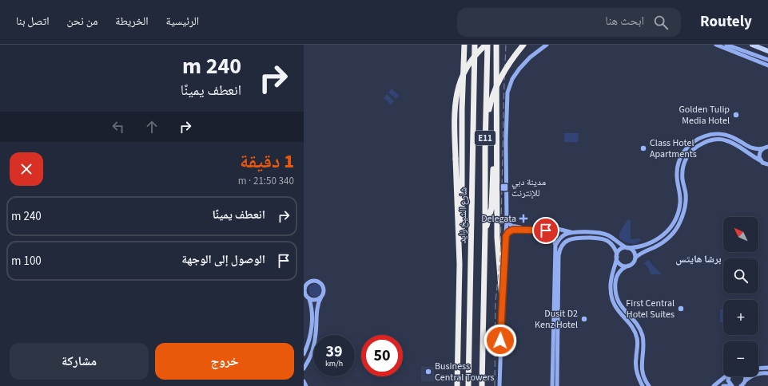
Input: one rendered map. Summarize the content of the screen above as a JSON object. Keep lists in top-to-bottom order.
{
  "streets": {
    "highway": ["E11", "شارع الشيخ زايد"]
  },
  "districts": ["برشا هايتس"],
  "places": {
    "other": [
      "Golden Tulip Media Hotel",
      "Class Hotel Apartments",
      "First Central Hotel Suites",
      "Dusit D2 Kenz Hotel",
      "Business Central Towers"
    ],
    "transit": ["مدينة دبي للإنترنت"],
    "health": ["Delegata"]
  },
  "north": "top left",
  "page": {
    "header": "Routely",
    "search": "ابحث هنا",
    "nav": [
      "الرئيسية",
      "الخريطة",
      "من نحن",
      "اتصل بنا"
    ],
    "turn": ["240 m", "انعطف يمينًا"],
    "heading": ["1 دقيقة", "340 m · 21:50"],
    "list": [
      {
        "name": "انعطف يمينًا",
        "value": "240 m"
      },
      {
        "name": "الوصول إلى الوجهة",
        "value": "100 m"
      }
    ],
    "map_buttons": ["+", "−"],
    "speed": "39 km/h",
    "limit": "50",
    "buttons": ["خروج", "مشاركة"]
  }
}
